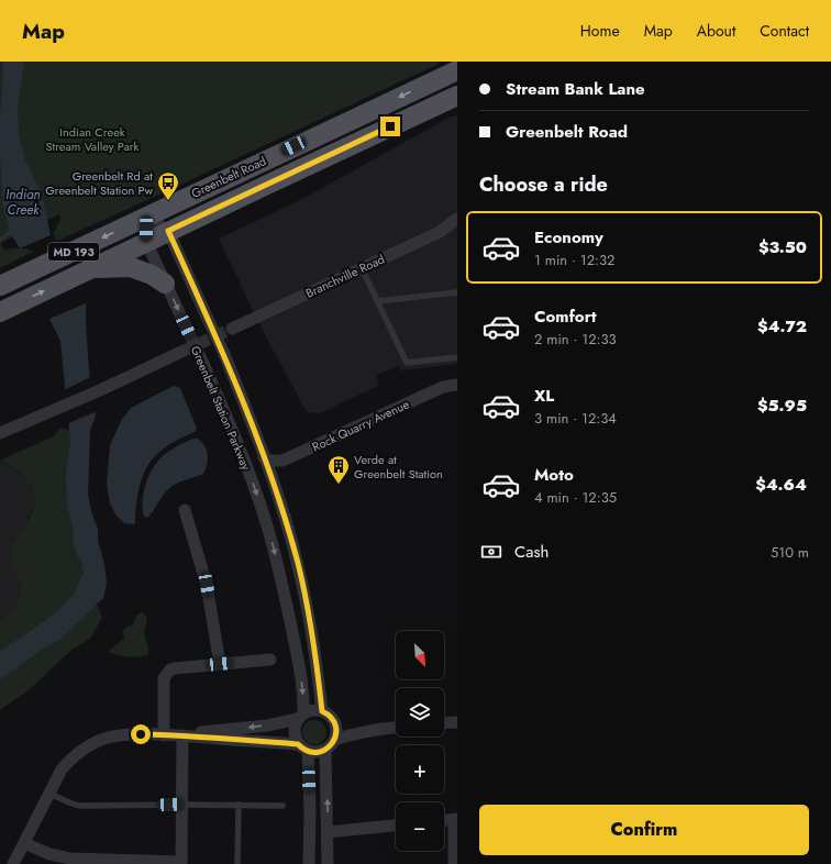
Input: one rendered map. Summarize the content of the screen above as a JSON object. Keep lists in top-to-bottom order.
{
  "streets": {
    "main road": ["Greenbelt Road", "MD 193"],
    "street": ["Branchville Road", "Greenbelt Station Parkway", "Rock Quarry Avenue"]
  },
  "crossings": [
    ["Greenbelt Road", "Greenbelt Station Parkway"],
    ["Greenbelt Station Parkway", "Rock Quarry Avenue"]
  ],
  "water": ["Indian Creek"],
  "parks": ["Indian Creek Stream Valley Park"],
  "places": {
    "bus stop": ["Greenbelt Rd at Greenbelt Station Pw"],
    "building": ["Verde at Greenbelt Station"]
  },
  "north": "bottom right",
  "page": {
    "header": "Map",
    "nav": [
      "Home",
      "Map",
      "About",
      "Contact"
    ],
    "banner": ["Stream Bank Lane", "Greenbelt Road"],
    "heading": "Choose a ride",
    "list": [
      {
        "name": "Economy",
        "note": "1 min · 12:32",
        "value": "$3.50"
      },
      {
        "name": "Comfort",
        "note": "2 min · 12:33",
        "value": "$4.72"
      },
      {
        "name": "XL",
        "note": "3 min · 12:34",
        "value": "$5.95"
      },
      {
        "name": "Moto",
        "note": "4 min · 12:35",
        "value": "$4.64"
      }
    ],
    "pay": ["Cash", "510 m"],
    "map_buttons": ["+", "−"],
    "buttons": "Confirm"
  }
}
